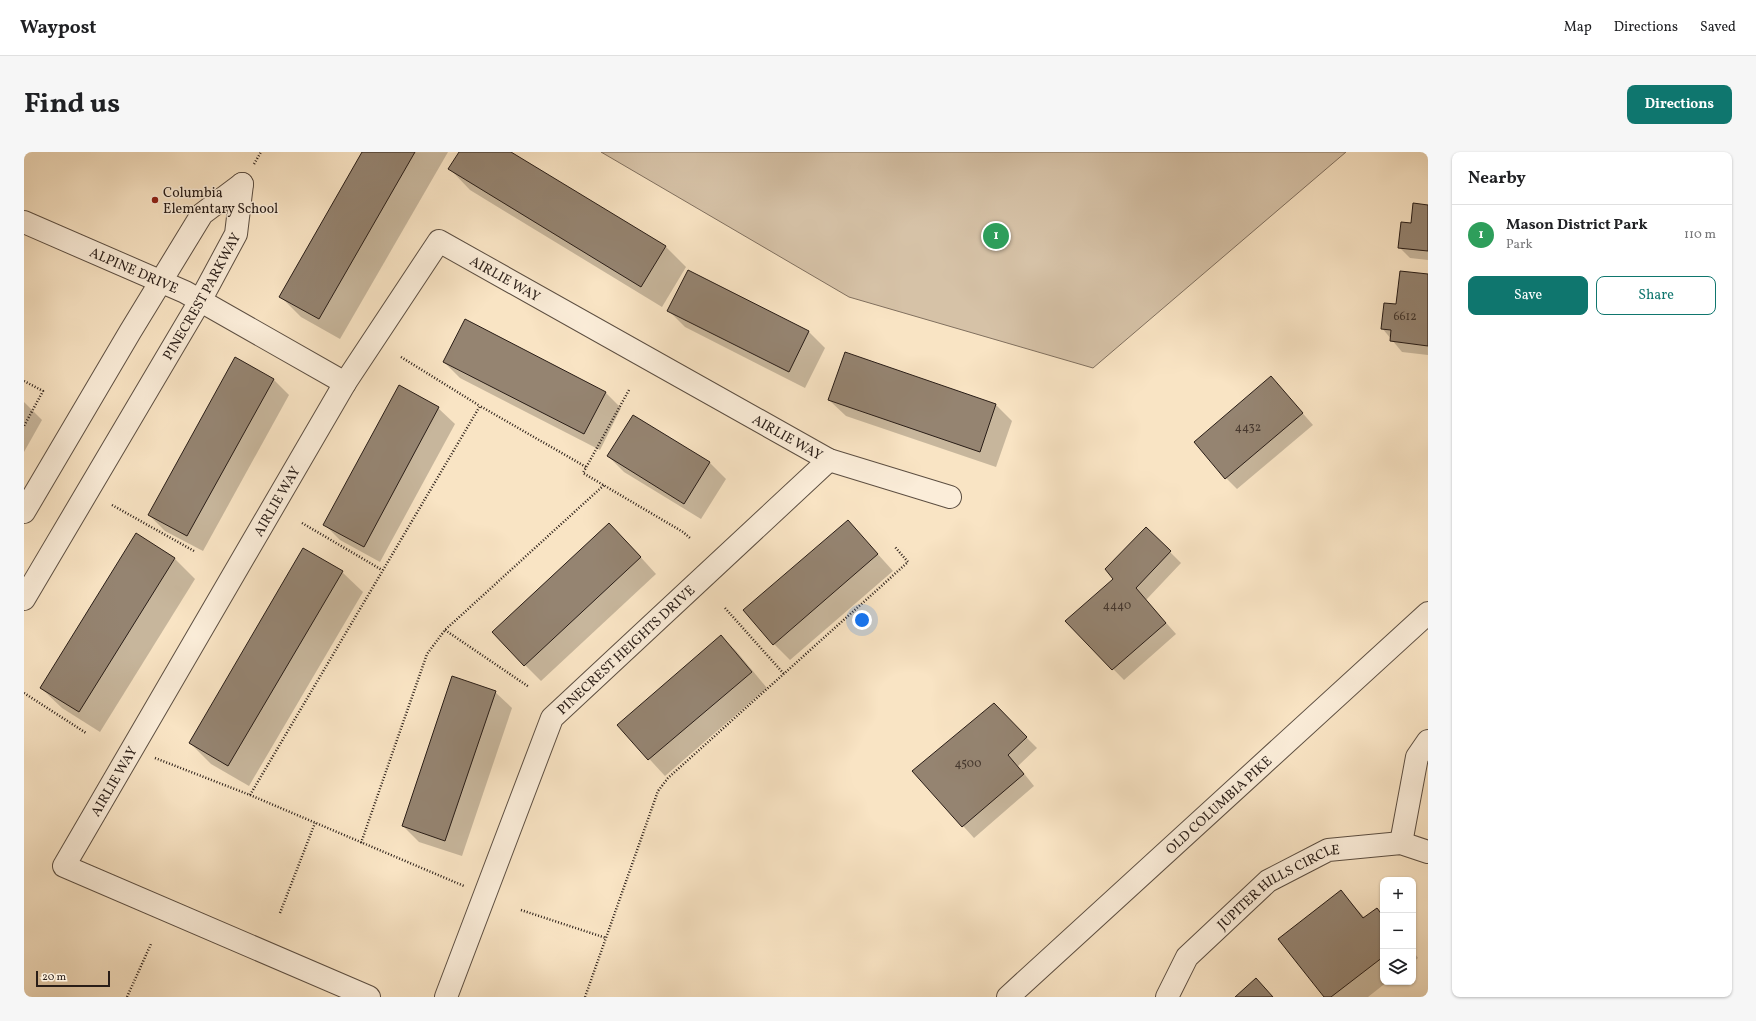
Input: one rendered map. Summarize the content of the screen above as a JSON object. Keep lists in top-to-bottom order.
{
  "streets": {
    "street": [
      "ALPINE DRIVE",
      "AIRLIE WAY",
      "PINECREST PARKWAY",
      "PINECREST HEIGHTS DRIVE",
      "OLD COLUMBIA PIKE",
      "JUPITER HILLS CIRCLE"
    ]
  },
  "crossings": [
    ["ALPINE DRIVE", "AIRLIE WAY"],
    ["ALPINE DRIVE", "PINECREST PARKWAY"],
    ["AIRLIE WAY", "PINECREST HEIGHTS DRIVE"]
  ],
  "places": ["Columbia Elementary School"],
  "house_numbers": [
    "6612",
    "4432",
    "4440",
    "4500"
  ],
  "scale_bar": "20 m",
  "page": {
    "header": "Waypost",
    "nav": ["Map", "Directions", "Saved"],
    "title": "Find us",
    "buttons": [
      "Directions",
      ["Save", "Share"]
    ],
    "heading": "Nearby",
    "list": [
      {
        "mark": "1",
        "name": "Mason District Park",
        "note": "Park",
        "value": "110 m"
      }
    ],
    "pins": "1",
    "map_buttons": ["+", "−"],
    "scale": "20 m"
  }
}
